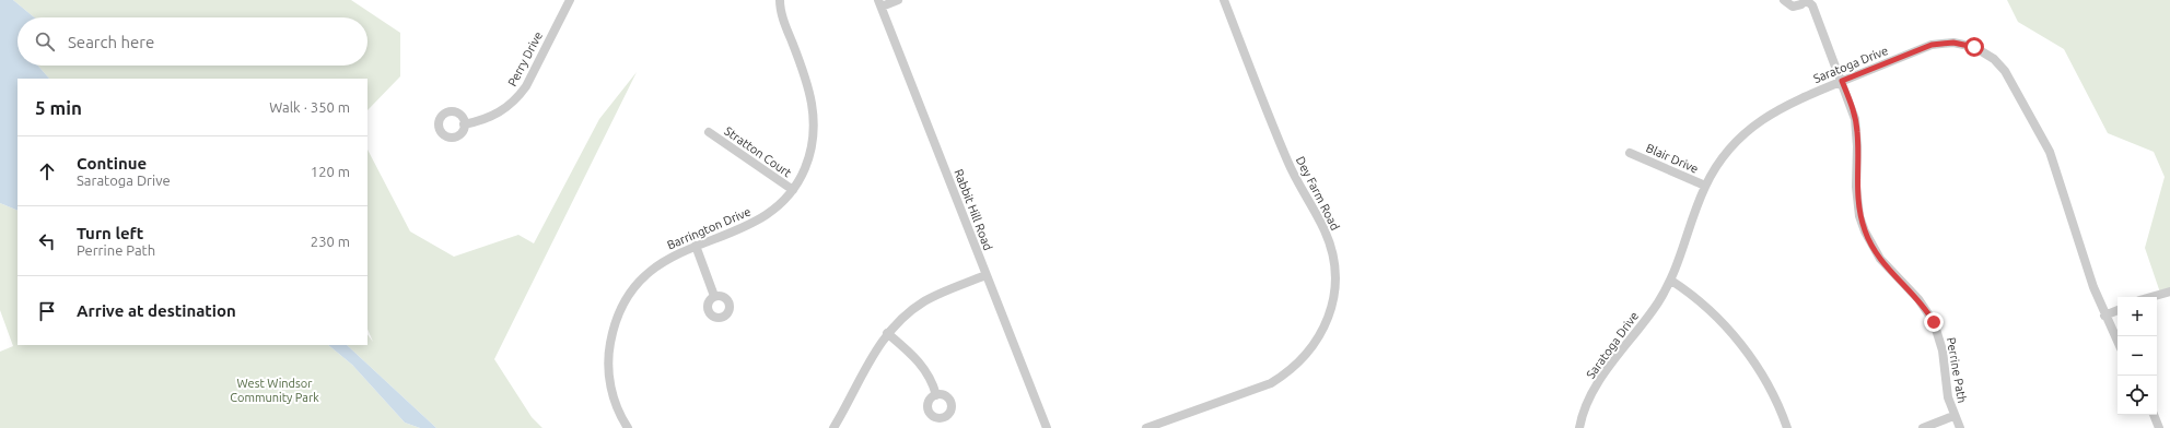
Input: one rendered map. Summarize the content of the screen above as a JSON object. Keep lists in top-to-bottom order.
{
  "streets": {
    "street": [
      "Perry Drive",
      "Saratoga Drive",
      "Stratton Court",
      "Blair Drive",
      "Dey Farm Road",
      "Rabbit Hill Road",
      "Barrington Drive",
      "Perrine Path"
    ]
  },
  "crossings": [
    ["Saratoga Drive", "Blair Drive"],
    ["Saratoga Drive", "Perrine Path"],
    ["Stratton Court", "Barrington Drive"]
  ],
  "parks": ["West Windsor Community Park"],
  "page": {
    "search": "Search here",
    "heading": ["5 min", "Walk · 350 m"],
    "list": [
      ["Continue", "Saratoga Drive", "120 m"],
      ["Turn left", "Perrine Path", "230 m"],
      "Arrive at destination"
    ],
    "map_buttons": ["+", "−"]
  }
}
